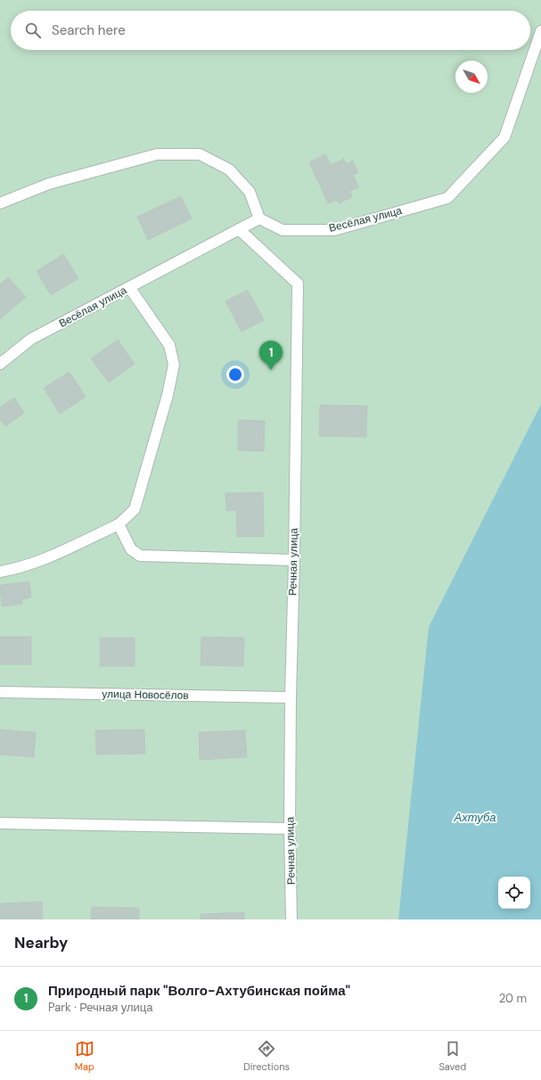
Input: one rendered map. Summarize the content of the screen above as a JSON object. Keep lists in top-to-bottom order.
{
  "streets": {
    "street": ["Весёлая улица", "Речная улица", "улица Новосёлов"]
  },
  "crossings": [
    ["Весёлая улица", "Речная улица"],
    ["Речная улица", "улица Новосёлов"]
  ],
  "water": ["Ахтуба"],
  "north": "bottom right",
  "page": {
    "search": "Search here",
    "pins": "1",
    "heading": "Nearby",
    "list": [
      {
        "mark": "1",
        "name": "Природный парк \"Волго-Ахтубинская пойма\"",
        "note": "Park · Речная улица",
        "value": "20 m"
      }
    ],
    "nav": ["Map", "Directions", "Saved"]
  }
}
